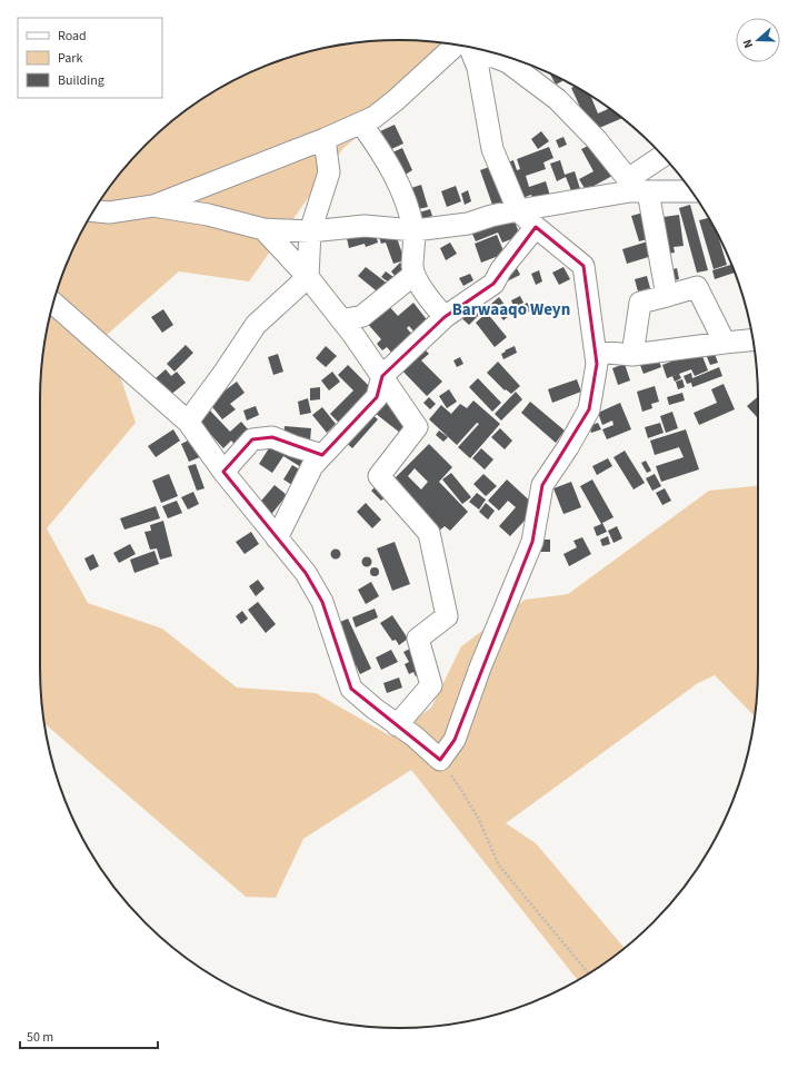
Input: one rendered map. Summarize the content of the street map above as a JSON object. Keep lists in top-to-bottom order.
{
  "districts": ["Barwaaqo Weyn"],
  "legend": ["Road", "Park", "Building"],
  "scale_bar": "50 m",
  "north": "left"
}
